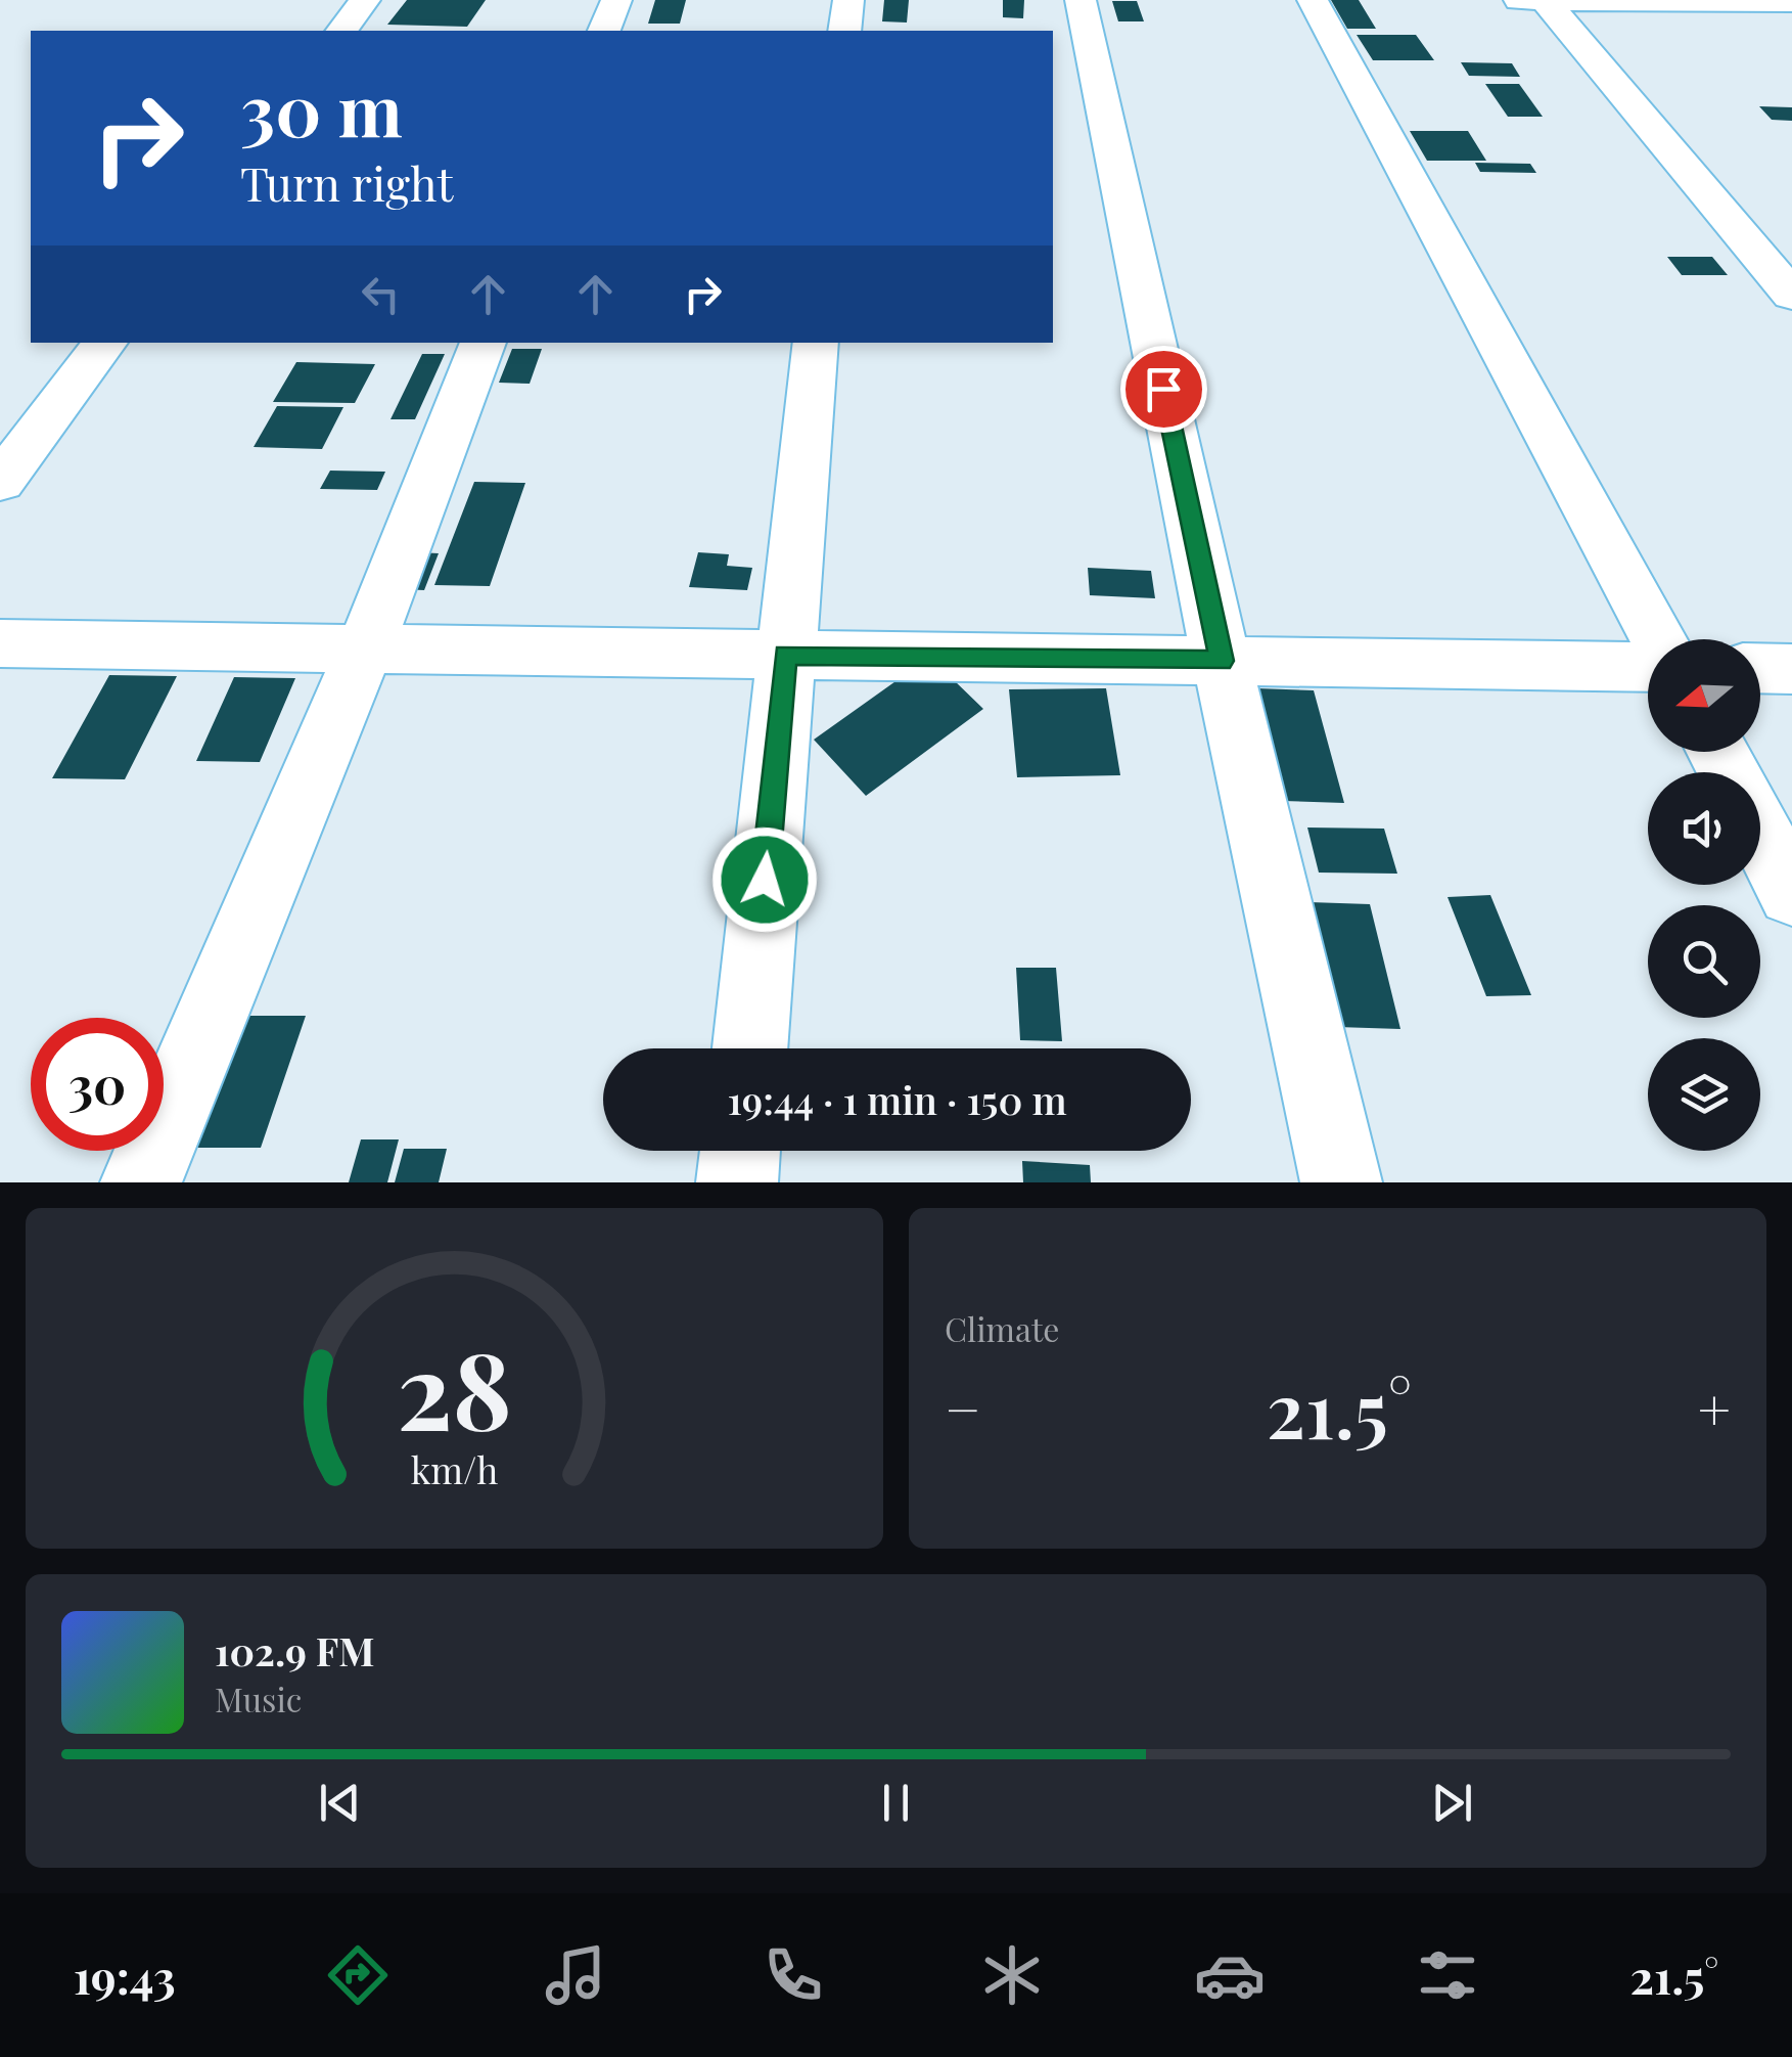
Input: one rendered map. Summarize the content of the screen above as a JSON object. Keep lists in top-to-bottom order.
{
  "north": "left",
  "page": {
    "turn": ["30 m", "Turn right"],
    "limit": "30",
    "trip": "19:44 · 1 min · 150 m",
    "tile": "Climate",
    "heat": ["−", "21.5°", "+"],
    "song": ["102.9 FM", "Music"],
    "tabs": ["19:43", "21.5°"],
    "gauge": ["28", "km/h"]
  }
}
